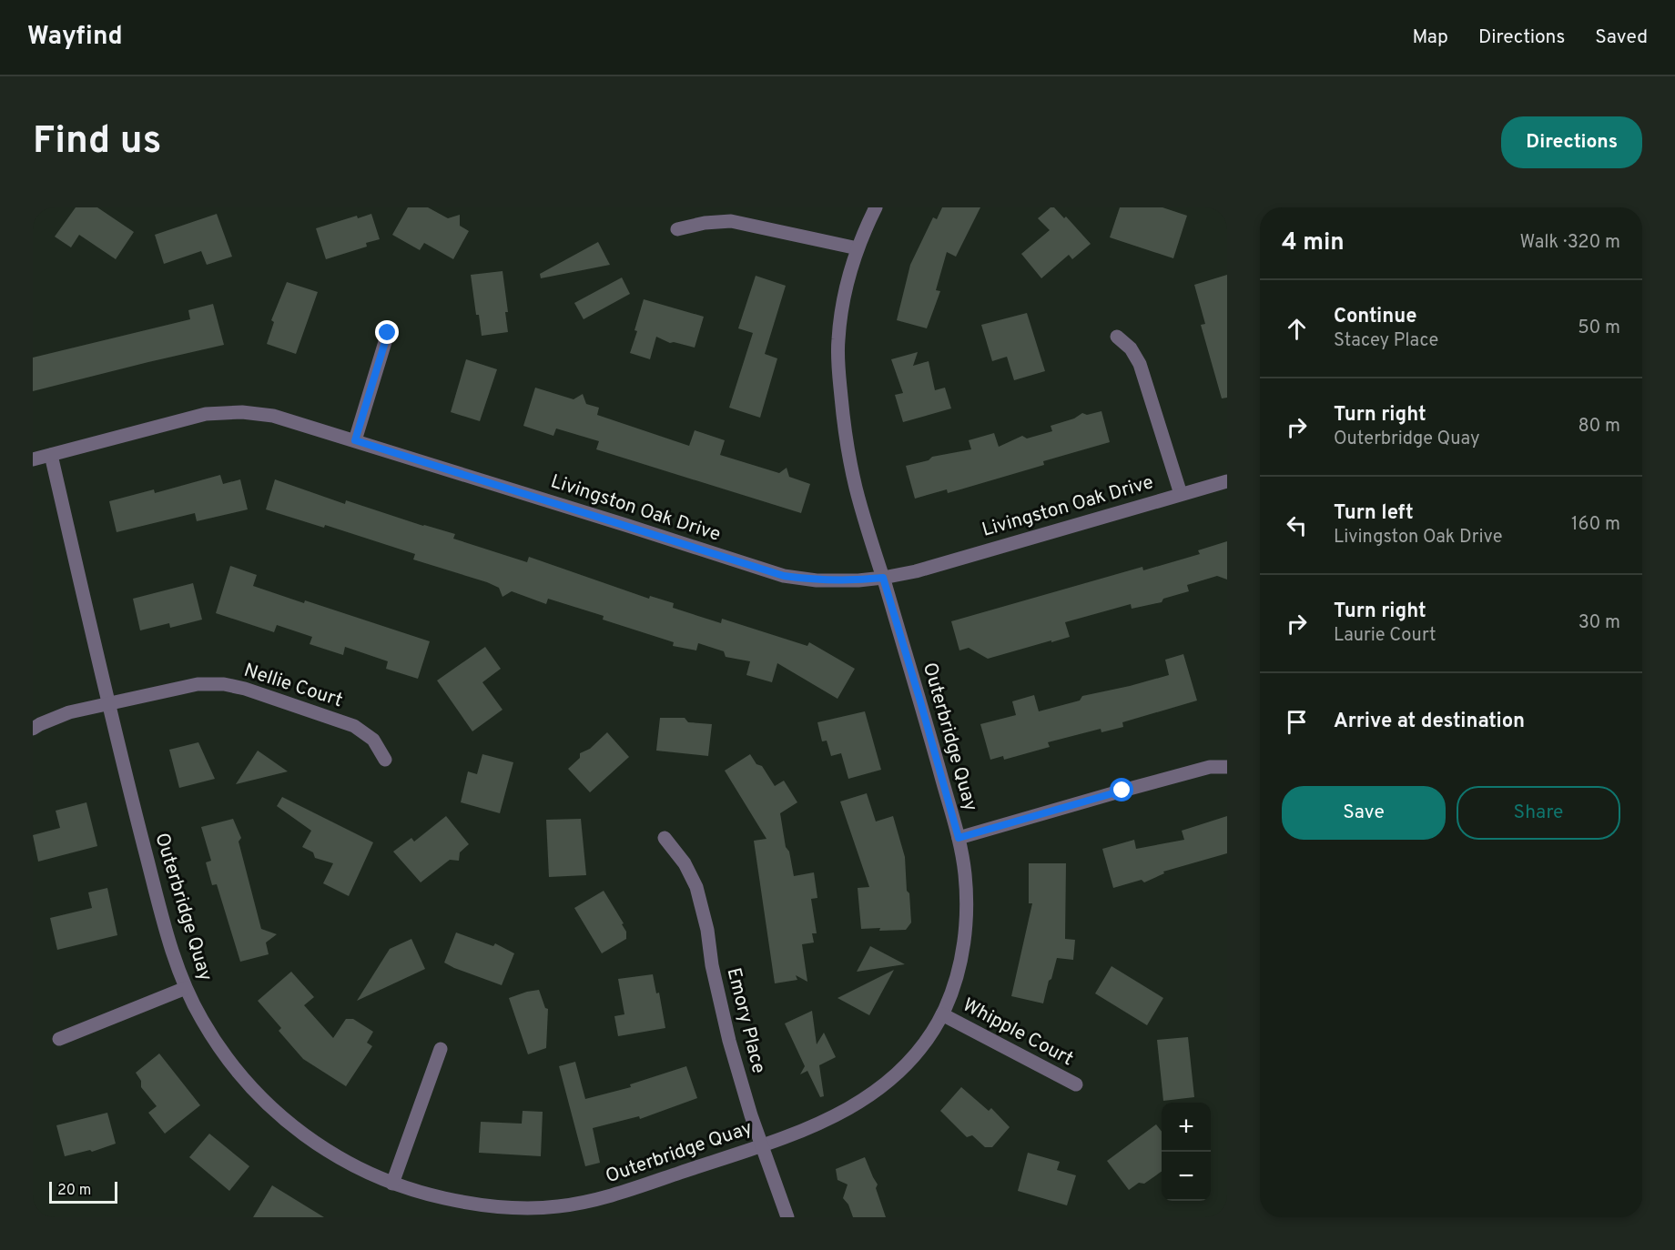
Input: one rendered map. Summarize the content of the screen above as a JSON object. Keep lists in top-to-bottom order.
{
  "streets": {
    "street": [
      "Livingston Oak Drive",
      "Nellie Court",
      "Outerbridge Quay",
      "Emory Place",
      "Whipple Court"
    ]
  },
  "crossings": [
    ["Livingston Oak Drive", "Outerbridge Quay"],
    ["Nellie Court", "Outerbridge Quay"],
    ["Outerbridge Quay", "Emory Place"],
    ["Outerbridge Quay", "Whipple Court"]
  ],
  "scale_bar": "20 m",
  "page": {
    "header": "Wayfind",
    "nav": ["Map", "Directions", "Saved"],
    "buttons": [
      "Directions",
      ["Save", "Share"]
    ],
    "title": "Find us",
    "heading": ["4 min", "Walk · 320 m"],
    "list": [
      ["Continue", "Stacey Place", "50 m"],
      ["Turn right", "Outerbridge Quay", "80 m"],
      ["Turn left", "Livingston Oak Drive", "160 m"],
      ["Turn right", "Laurie Court", "30 m"],
      "Arrive at destination"
    ],
    "map_buttons": ["+", "−"],
    "scale": "20 m"
  }
}
